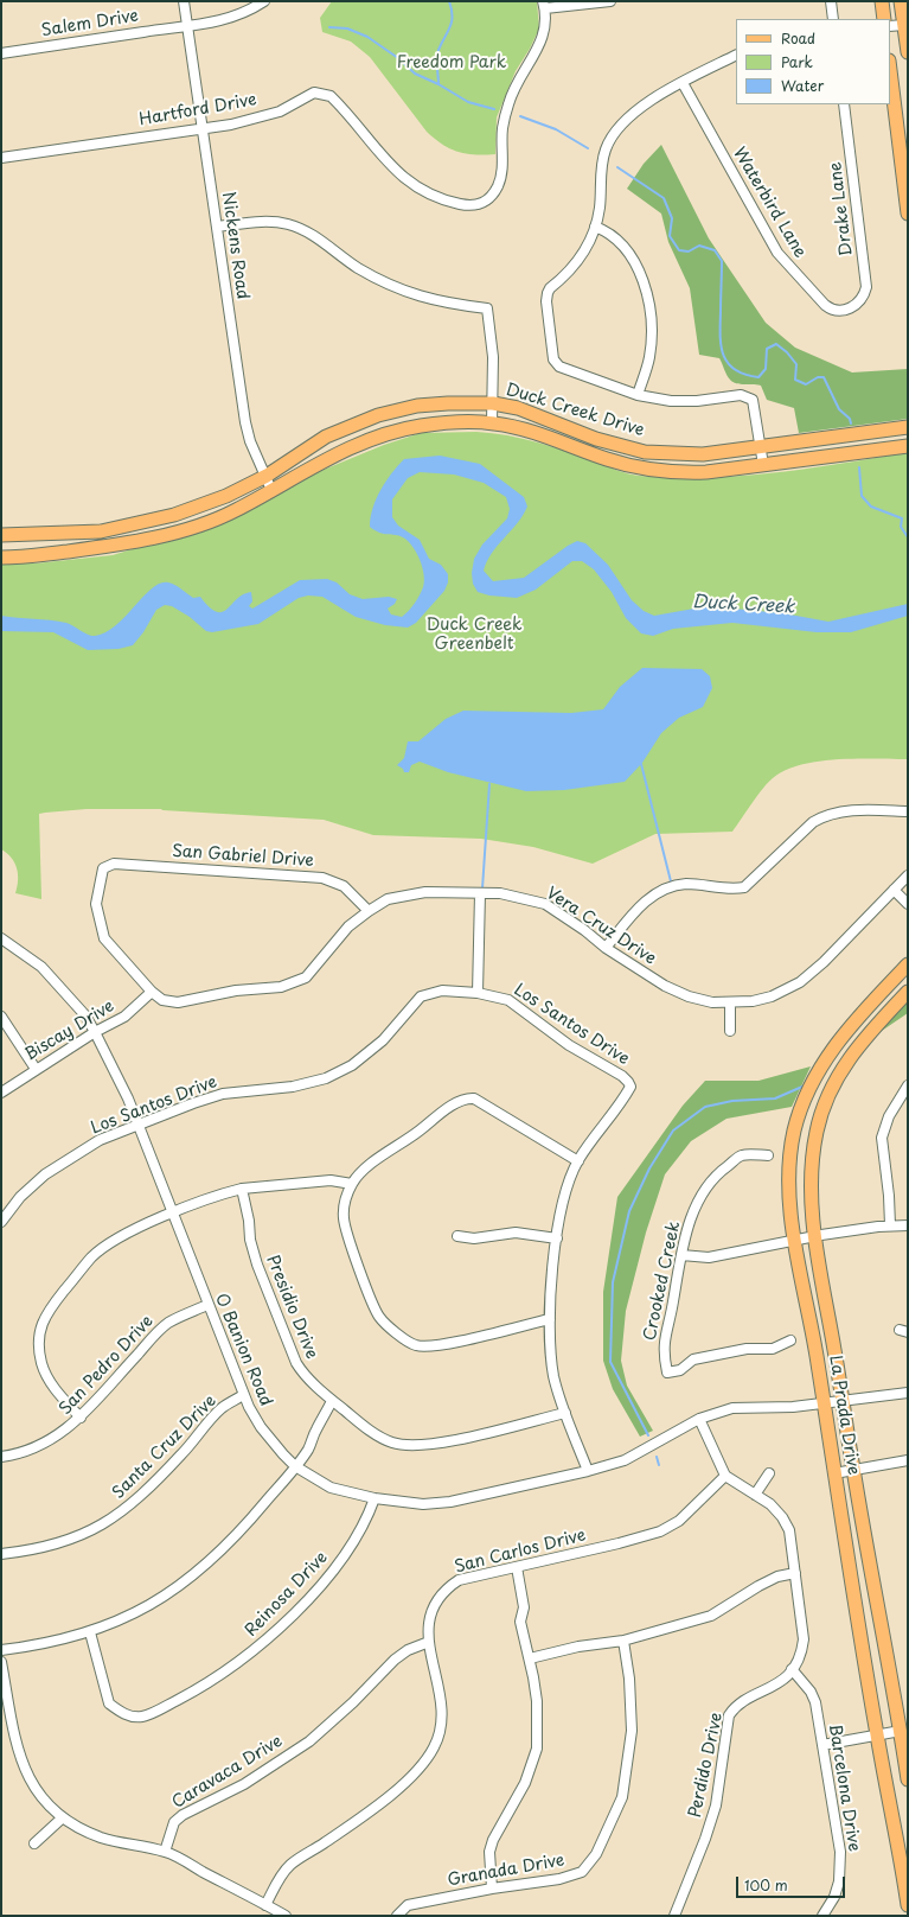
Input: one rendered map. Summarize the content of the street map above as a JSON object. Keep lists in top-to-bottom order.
{
  "streets": {
    "main road": ["Duck Creek Drive", "La Prada Drive"],
    "street": [
      "Salem Drive",
      "Hartford Drive",
      "Waterbird Lane",
      "Drake Lane",
      "Nickens Road",
      "San Gabriel Drive",
      "Vera Cruz Drive",
      "Los Santos Drive",
      "Biscay Drive",
      "Crooked Creek",
      "Presidio Drive",
      "O Banion Road",
      "San Pedro Drive",
      "Santa Cruz Drive",
      "San Carlos Drive",
      "Reinosa Drive",
      "Perdido Drive",
      "Caravaca Drive",
      "Barcelona Drive",
      "Granada Drive"
    ]
  },
  "crossings": [
    ["Salem Drive", "Nickens Road"],
    ["Hartford Drive", "Nickens Road"],
    ["Waterbird Lane", "Drake Lane"],
    ["Nickens Road", "Duck Creek Drive"],
    ["San Gabriel Drive", "Vera Cruz Drive"],
    ["Vera Cruz Drive", "Biscay Drive"],
    ["Los Santos Drive", "O Banion Road"],
    ["Biscay Drive", "O Banion Road"],
    ["O Banion Road", "San Pedro Drive"],
    ["O Banion Road", "La Prada Drive"],
    ["O Banion Road", "Santa Cruz Drive"],
    ["O Banion Road", "Reinosa Drive"],
    ["San Carlos Drive", "Perdido Drive"],
    ["San Carlos Drive", "Caravaca Drive"],
    ["Perdido Drive", "Barcelona Drive"]
  ],
  "water": ["Duck Creek"],
  "parks": ["Freedom Park", "Duck Creek Greenbelt"],
  "legend": ["Road", "Park", "Water"],
  "scale_bar": "100 m"
}
